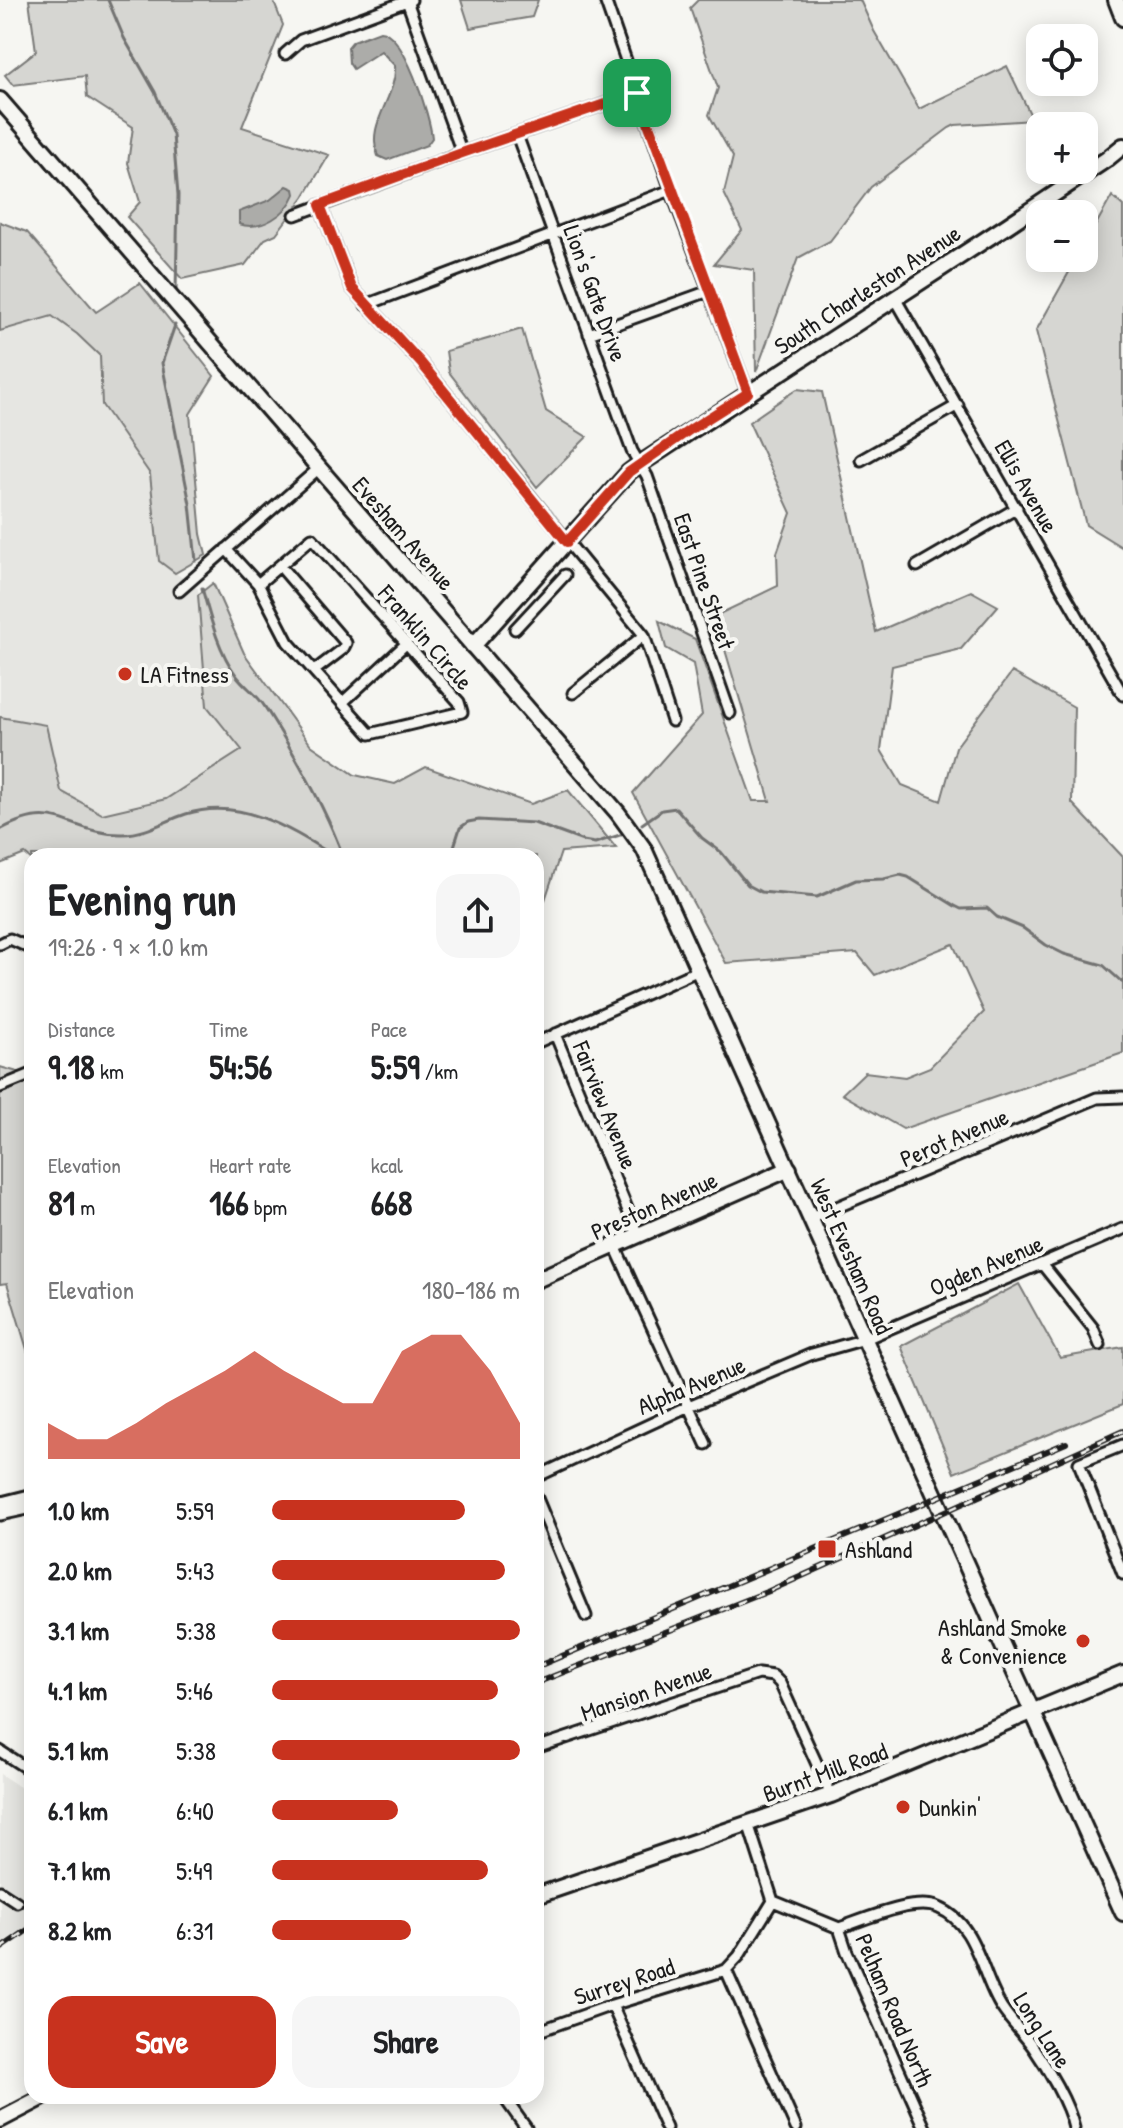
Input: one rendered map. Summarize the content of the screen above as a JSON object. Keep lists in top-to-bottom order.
{
  "streets": {
    "main road": [
      "South Charleston Avenue",
      "Evesham Avenue",
      "Preston Avenue",
      "West Evesham Road",
      "Burnt Mill Road"
    ],
    "street": [
      "Lion's Gate Drive",
      "Ellis Avenue",
      "East Pine Street",
      "Franklin Circle",
      "Fairview Avenue",
      "Perot Avenue",
      "Ogden Avenue",
      "Alpha Avenue",
      "Mansion Avenue",
      "Surrey Road",
      "Pelham Road North",
      "Long Lane"
    ]
  },
  "crossings": [
    ["South Charleston Avenue", "Lion's Gate Drive"],
    ["South Charleston Avenue", "Ellis Avenue"],
    ["South Charleston Avenue", "Evesham Avenue"],
    ["South Charleston Avenue", "East Pine Street"],
    ["Lion's Gate Drive", "East Pine Street"],
    ["Evesham Avenue", "West Evesham Road"],
    ["Fairview Avenue", "Preston Avenue"],
    ["Perot Avenue", "West Evesham Road"],
    ["Preston Avenue", "West Evesham Road"],
    ["West Evesham Road", "Ogden Avenue"],
    ["West Evesham Road", "Alpha Avenue"],
    ["West Evesham Road", "Burnt Mill Road"],
    ["Ogden Avenue", "Alpha Avenue"],
    ["Mansion Avenue", "Burnt Mill Road"],
    ["Pelham Road North", "Long Lane"]
  ],
  "places": {
    "other": ["LA Fitness", "Ashland Smoke & Convenience", "Dunkin'"],
    "transit": ["Ashland"]
  },
  "page": {
    "map_buttons": ["+", "−"],
    "heading": ["Evening run", "19:26 · 9 × 1.0 km"],
    "stats": [
      ["Distance", "9.18 km"],
      ["Time", "54:56"],
      ["Pace", "5:59 /km"],
      ["Elevation", "81 m"],
      ["Heart rate", "166 bpm"],
      ["kcal", "668"]
    ],
    "chart": ["Elevation", "180–186 m"],
    "list": [
      {
        "name": "1.0 km",
        "note": "5:59"
      },
      {
        "name": "2.0 km",
        "note": "5:43"
      },
      {
        "name": "3.1 km",
        "note": "5:38"
      },
      {
        "name": "4.1 km",
        "note": "5:46"
      },
      {
        "name": "5.1 km",
        "note": "5:38"
      },
      {
        "name": "6.1 km",
        "note": "6:40"
      },
      {
        "name": "7.1 km",
        "note": "5:49"
      },
      {
        "name": "8.2 km",
        "note": "6:31"
      }
    ],
    "buttons": ["Save", "Share"]
  }
}
